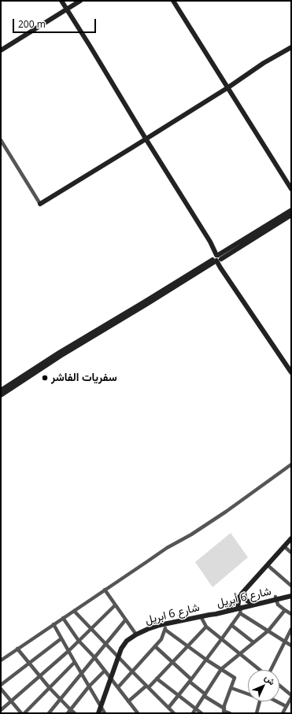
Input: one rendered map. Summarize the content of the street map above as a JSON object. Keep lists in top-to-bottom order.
{
  "streets": {
    "street": ["شارع 6 أبريل", "شارع 6 ابريل"]
  },
  "crossings": [
    ["شارع 6 أبريل", "شارع 6 ابريل"]
  ],
  "places": ["سفريات الفاشر"],
  "scale_bar": "200 m",
  "north": "top right"
}
